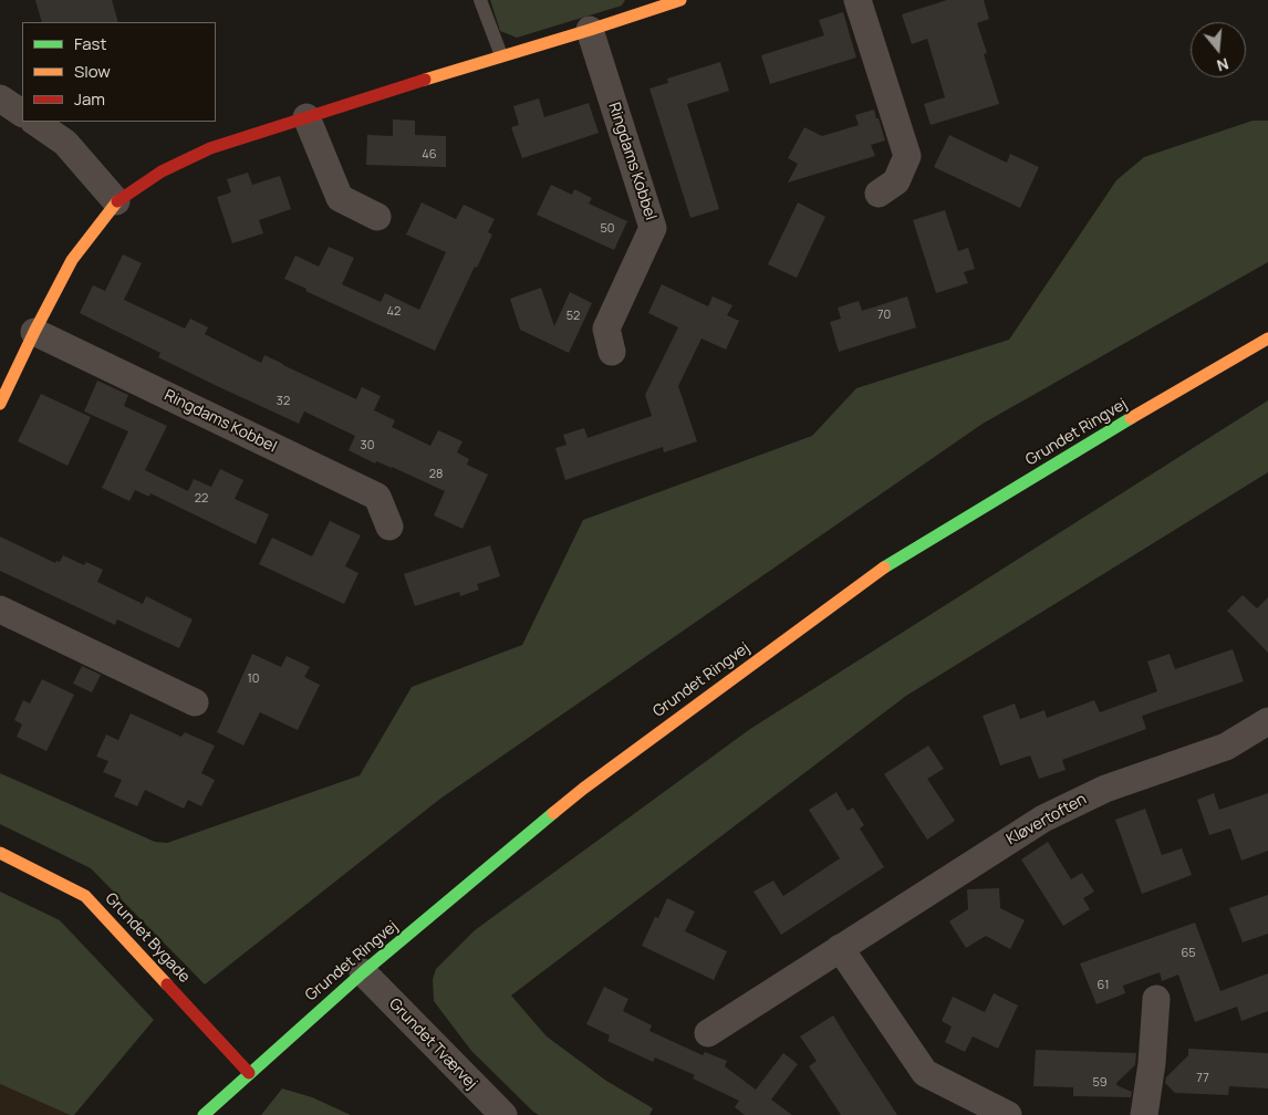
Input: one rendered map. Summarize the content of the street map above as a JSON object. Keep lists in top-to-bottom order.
{
  "streets": {
    "street": [
      "Ringdams Kobbel",
      "Grundet Ringvej",
      "Kløvertoften",
      "Grundet Bygade",
      "Grundet Tværvej"
    ]
  },
  "crossings": [
    ["Grundet Ringvej", "Grundet Bygade"],
    ["Grundet Ringvej", "Grundet Tværvej"]
  ],
  "house_numbers": [
    "46",
    "50",
    "42",
    "70",
    "52",
    "32",
    "30",
    "28",
    "22",
    "10",
    "65",
    "61",
    "77",
    "59"
  ],
  "legend": ["Fast", "Slow", "Jam"],
  "north": "bottom"
}
